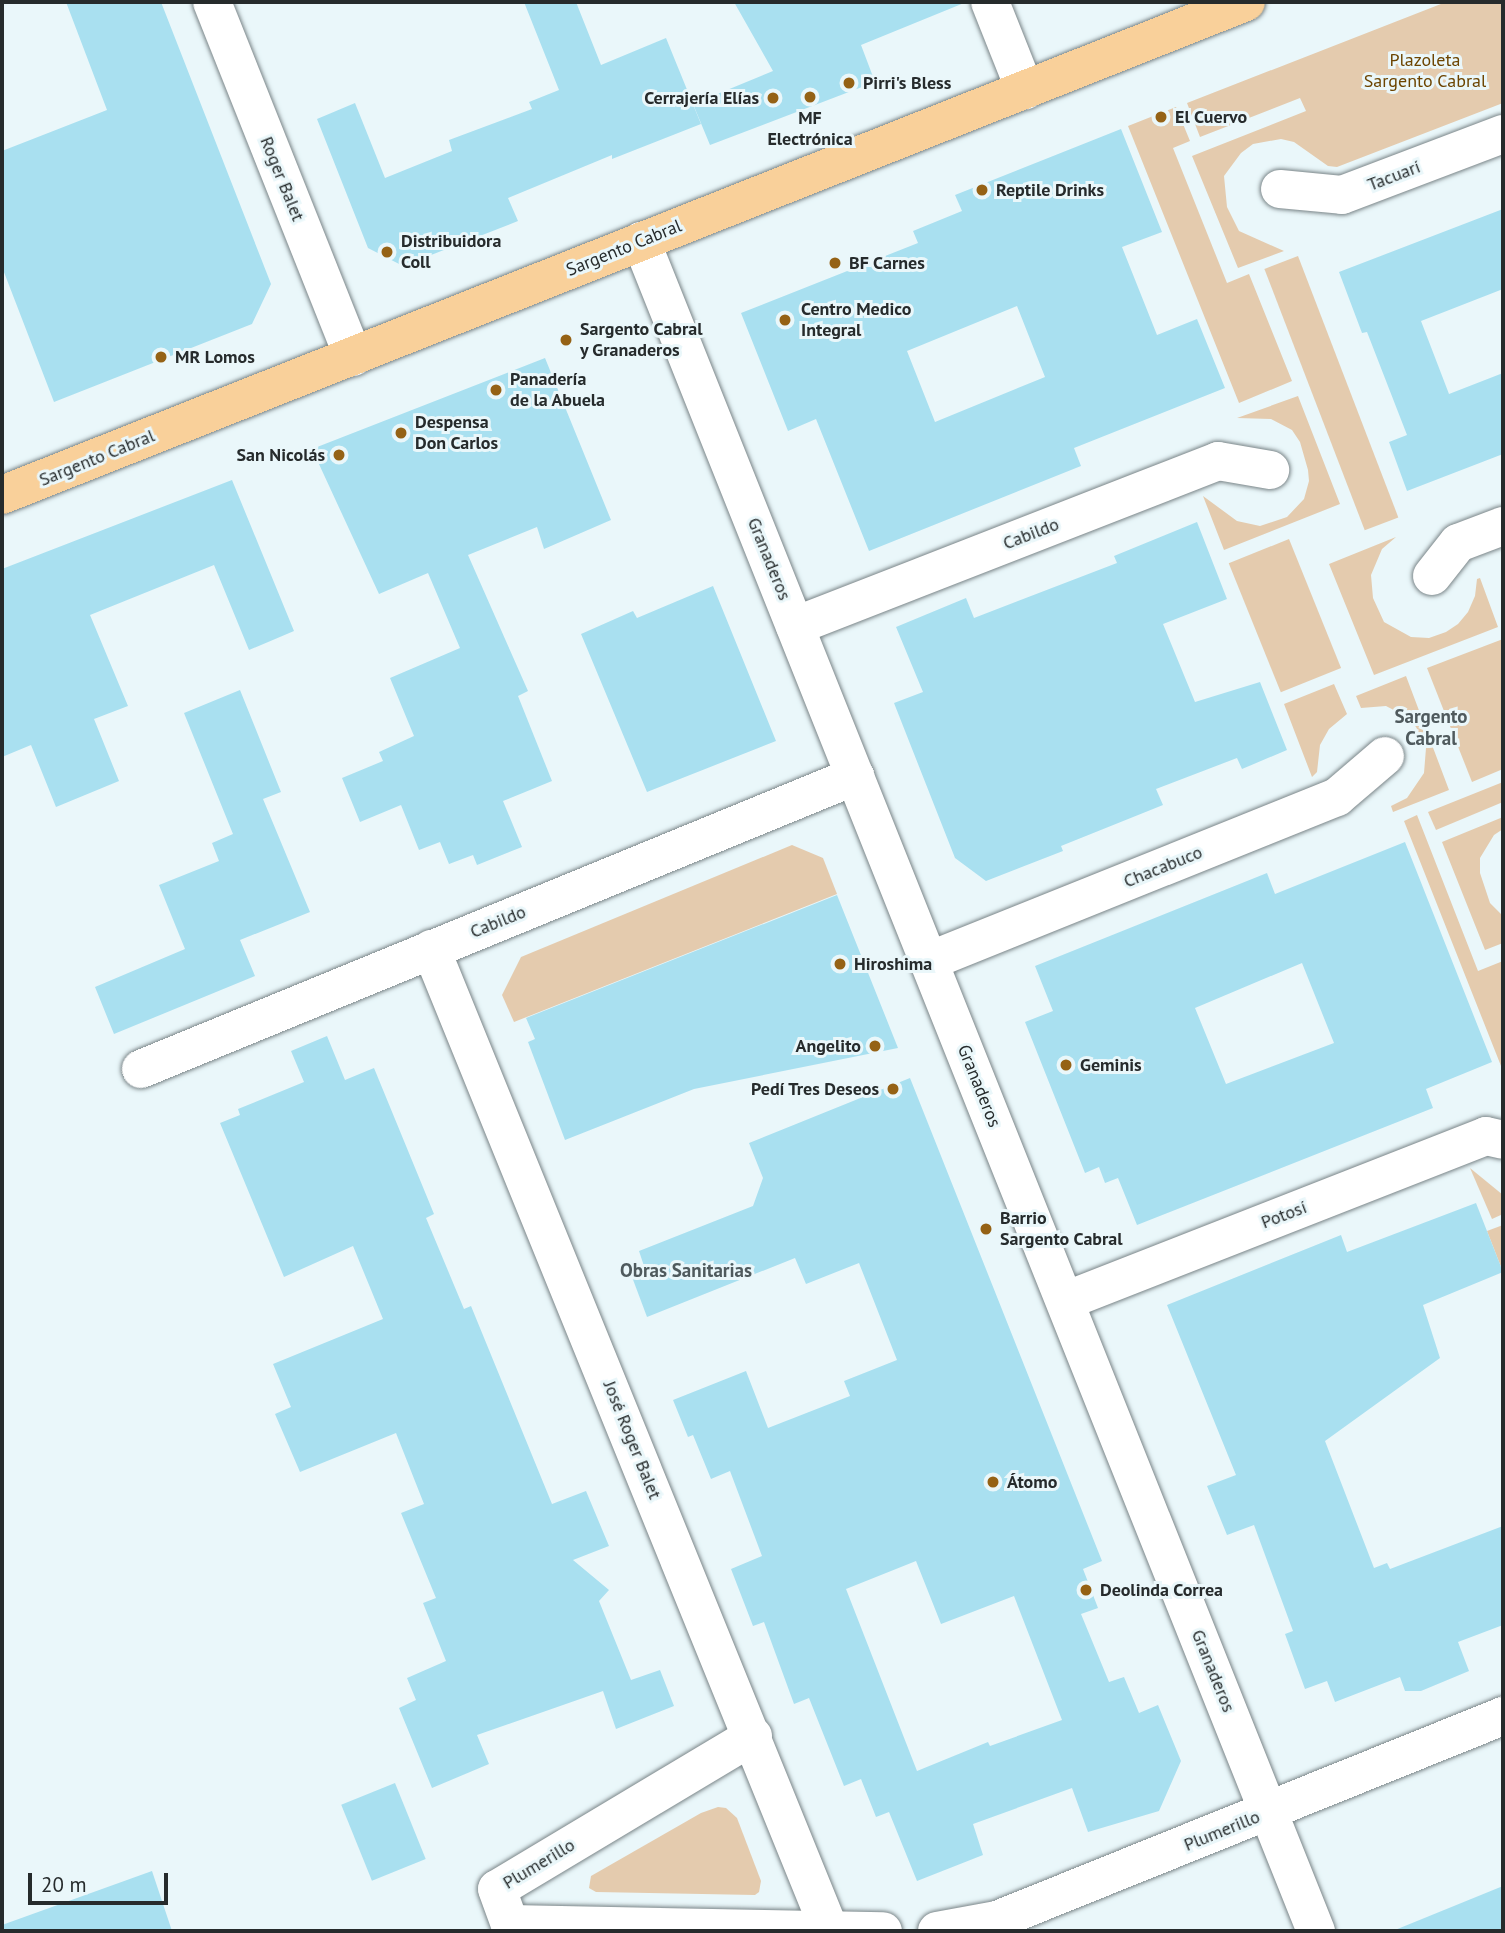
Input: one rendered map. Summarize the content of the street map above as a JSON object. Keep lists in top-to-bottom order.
{
  "streets": {
    "main road": ["Sargento Cabral"],
    "street": [
      "Tacuarí",
      "Roger Balet",
      "Cabildo",
      "Granaderos",
      "Chacabuco",
      "Potosí",
      "José Roger Balet",
      "Plumerillo"
    ]
  },
  "crossings": [
    ["Roger Balet", "Sargento Cabral"],
    ["Sargento Cabral", "Granaderos"],
    ["Cabildo", "Granaderos"],
    ["Cabildo", "José Roger Balet"],
    ["Granaderos", "Chacabuco"],
    ["Granaderos", "Potosí"],
    ["Granaderos", "Plumerillo"],
    ["José Roger Balet", "Plumerillo"]
  ],
  "districts": ["Sargento Cabral", "Obras Sanitarias"],
  "parks": ["Plazoleta Sargento Cabral"],
  "places": [
    "Pirri's Bless",
    "MF Electrónica",
    "Cerrajería Elías",
    "El Cuervo",
    "Reptile Drinks",
    "Distribuidora Coll",
    "BF Carnes",
    "Centro Medico Integral",
    "Sargento Cabral y Granaderos",
    "MR Lomos",
    "Panadería de la Abuela",
    "Despensa Don Carlos",
    "San Nicolás",
    "Hiroshima",
    "Angelito",
    "Geminis",
    "Pedí Tres Deseos",
    "Barrio Sargento Cabral",
    "Átomo",
    "Deolinda Correa"
  ],
  "scale_bar": "20 m"
}
